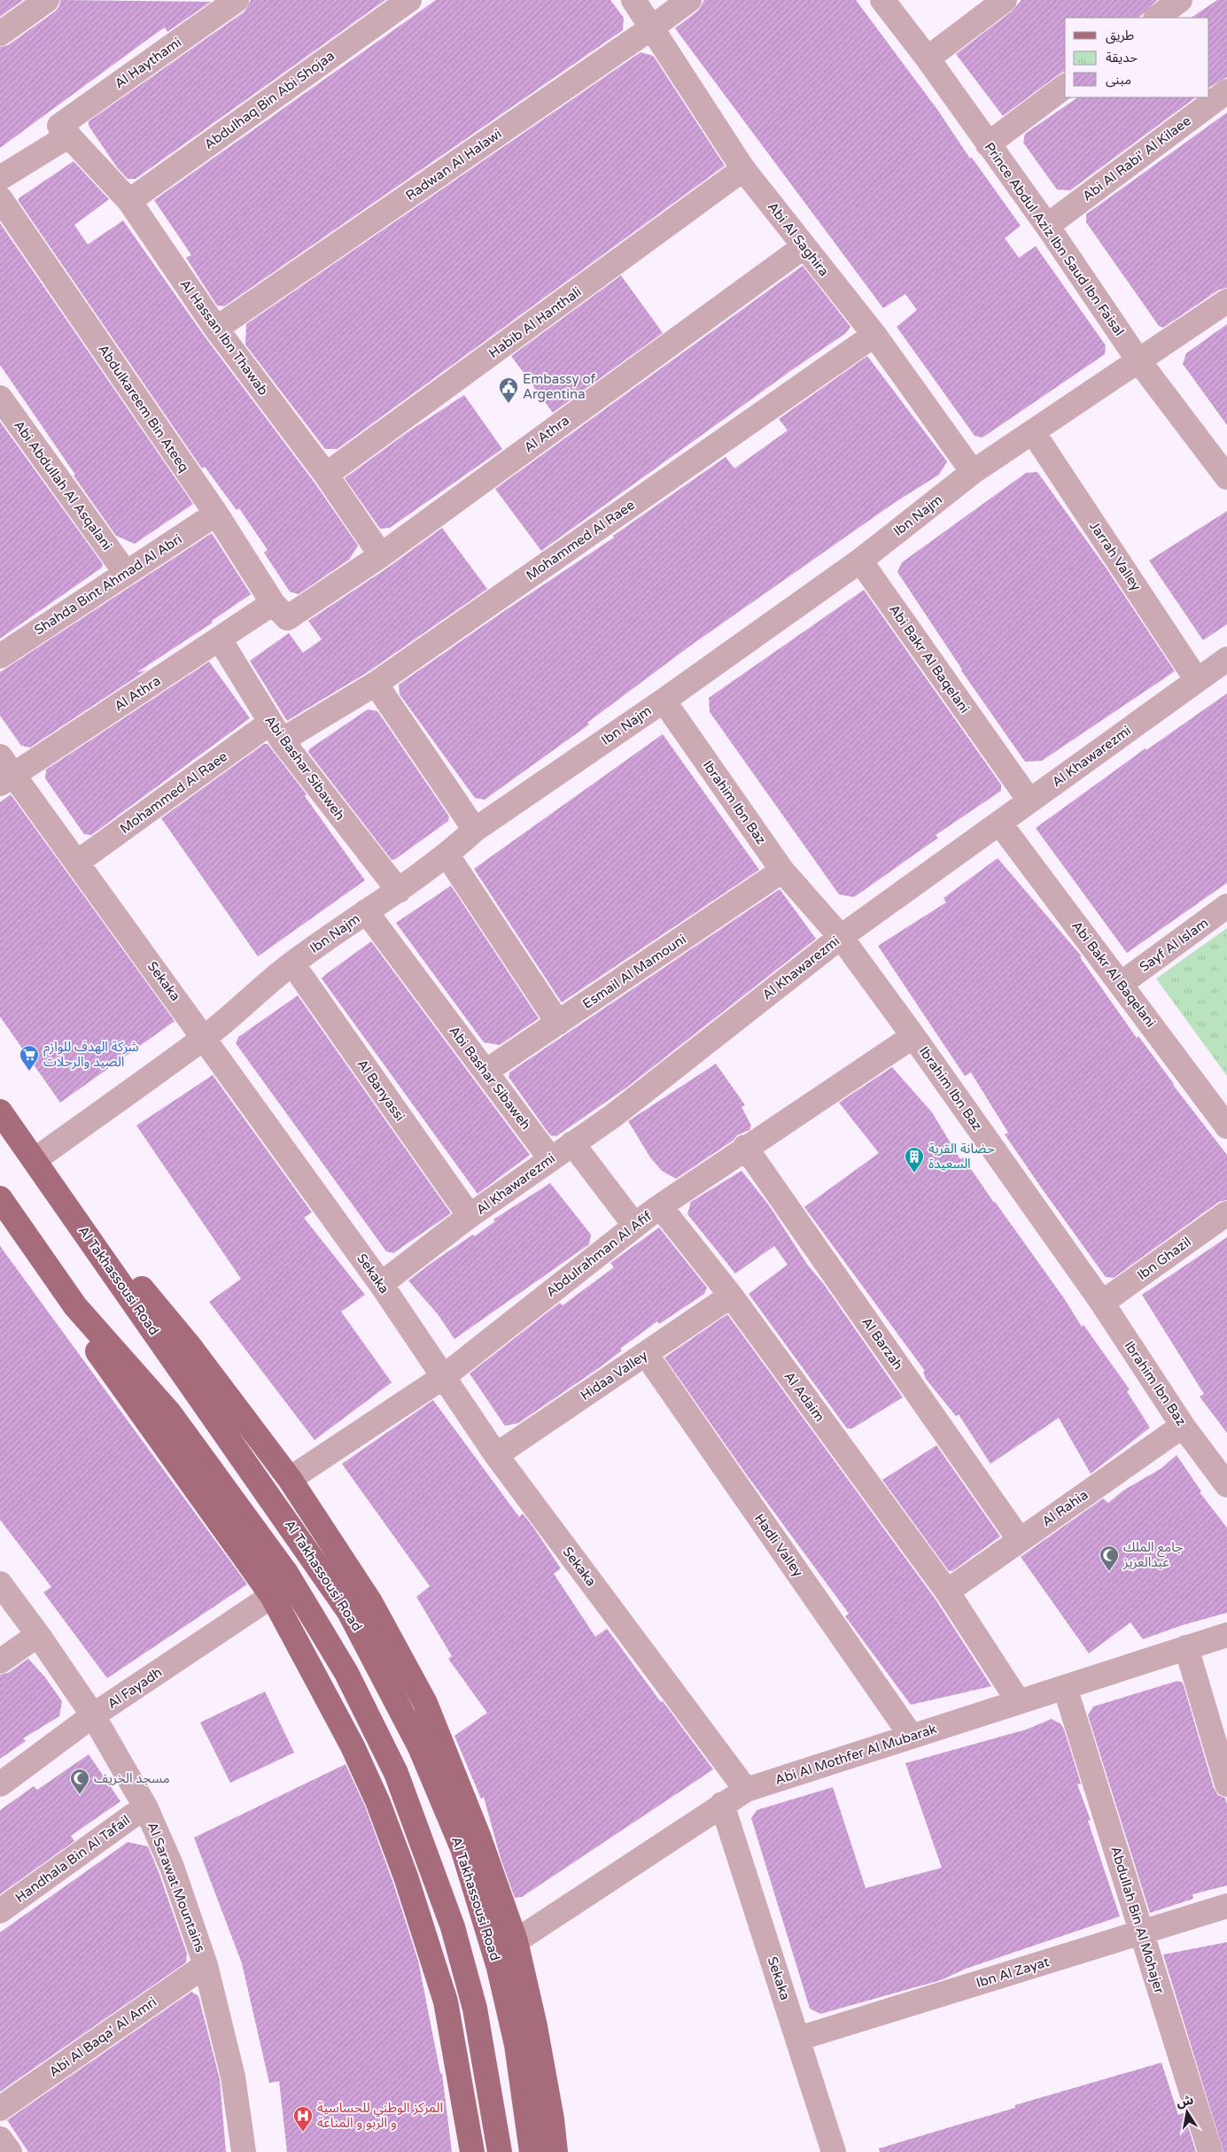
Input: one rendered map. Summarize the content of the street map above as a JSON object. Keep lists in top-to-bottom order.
{
  "streets": {
    "main road": ["Al Takhassousi Road"],
    "street": [
      "Al Haythami",
      "Abdulhaq Bin Abi Shojaa",
      "Abi Al Rabi' Al Kilaee",
      "Radwan Al Halawi",
      "Abi Al Saghira",
      "Prince Abdul Aziz Ibn Saud Ibn Faisal",
      "Habib Al Hanthali",
      "Al Hassan Ibn Thawab",
      "Abdulkareem Bin Ateeq",
      "Al Athra",
      "Abi Abdullah Al Asqalani",
      "Ibn Najm",
      "Mohammed Al Raee",
      "Jarrah Valley",
      "Shahda Bint Ahmad Al Abri",
      "Abi Bakr Al Baqelani",
      "Al Khawarezmi",
      "Abi Bashar Sibaweh",
      "Ibrahim Ibn Baz",
      "Sayf Al Islam",
      "Esmail Al Mamouni",
      "Sekaka",
      "Al Banyassi",
      "Abdulrahman Al Afif",
      "Ibn Ghazil",
      "Al Barzah",
      "Hidaa Valley",
      "Al Adaim",
      "Al Rahia",
      "Hadli Valley",
      "Al Fayadh",
      "Abi Al Mothfer Al Mubarak",
      "Handhala Bin Al Tafail",
      "Al Sarawat Mountains",
      "Abdullah Bin Al Mohajer",
      "Ibn Al Zayat",
      "Abi Al Baqa' Al Amri"
    ]
  },
  "crossings": [
    ["Al Haythami", "Al Hassan Ibn Thawab"],
    ["Abdulhaq Bin Abi Shojaa", "Al Hassan Ibn Thawab"],
    ["Abi Al Rabi' Al Kilaee", "Prince Abdul Aziz Ibn Saud Ibn Faisal"],
    ["Radwan Al Halawi", "Abi Al Saghira"],
    ["Radwan Al Halawi", "Al Hassan Ibn Thawab"],
    ["Abi Al Saghira", "Habib Al Hanthali"],
    ["Abi Al Saghira", "Al Athra"],
    ["Abi Al Saghira", "Ibn Najm"],
    ["Abi Al Saghira", "Mohammed Al Raee"],
    ["Prince Abdul Aziz Ibn Saud Ibn Faisal", "Ibn Najm"],
    ["Habib Al Hanthali", "Al Hassan Ibn Thawab"],
    ["Al Hassan Ibn Thawab", "Al Athra"],
    ["Abdulkareem Bin Ateeq", "Al Athra"],
    ["Abdulkareem Bin Ateeq", "Shahda Bint Ahmad Al Abri"],
    ["Al Athra", "Abi Bashar Sibaweh"],
    ["Al Athra", "Sekaka"],
    ["Abi Abdullah Al Asqalani", "Shahda Bint Ahmad Al Abri"],
    ["Ibn Najm", "Jarrah Valley"],
    ["Ibn Najm", "Abi Bakr Al Baqelani"],
    ["Ibn Najm", "Abi Bashar Sibaweh"],
    ["Ibn Najm", "Ibrahim Ibn Baz"],
    ["Ibn Najm", "Sekaka"],
    ["Ibn Najm", "Al Banyassi"],
    ["Ibn Najm", "Al Takhassousi Road"],
    ["Mohammed Al Raee", "Abi Bashar Sibaweh"],
    ["Mohammed Al Raee", "Sekaka"],
    ["Jarrah Valley", "Al Khawarezmi"],
    ["Abi Bakr Al Baqelani", "Al Khawarezmi"],
    ["Abi Bakr Al Baqelani", "Sayf Al Islam"],
    ["Al Khawarezmi", "Abi Bashar Sibaweh"],
    ["Al Khawarezmi", "Ibrahim Ibn Baz"],
    ["Al Khawarezmi", "Sekaka"],
    ["Al Khawarezmi", "Al Banyassi"],
    ["Abi Bashar Sibaweh", "Esmail Al Mamouni"],
    ["Ibrahim Ibn Baz", "Esmail Al Mamouni"],
    ["Ibrahim Ibn Baz", "Abdulrahman Al Afif"],
    ["Ibrahim Ibn Baz", "Ibn Ghazil"],
    ["Ibrahim Ibn Baz", "Al Rahia"],
    ["Sekaka", "Abdulrahman Al Afif"],
    ["Sekaka", "Hidaa Valley"],
    ["Sekaka", "Abi Al Mothfer Al Mubarak"],
    ["Sekaka", "Ibn Al Zayat"],
    ["Abdulrahman Al Afif", "Al Barzah"],
    ["Abdulrahman Al Afif", "Al Adaim"],
    ["Al Barzah", "Al Rahia"],
    ["Hidaa Valley", "Al Adaim"],
    ["Hidaa Valley", "Hadli Valley"],
    ["Al Adaim", "Al Rahia"],
    ["Al Adaim", "Abi Al Mothfer Al Mubarak"],
    ["Hadli Valley", "Abi Al Mothfer Al Mubarak"],
    ["Al Fayadh", "Al Sarawat Mountains"],
    ["Abi Al Mothfer Al Mubarak", "Abdullah Bin Al Mohajer"],
    ["Handhala Bin Al Tafail", "Al Sarawat Mountains"],
    ["Al Sarawat Mountains", "Abi Al Baqa' Al Amri"],
    ["Abdullah Bin Al Mohajer", "Ibn Al Zayat"]
  ],
  "places": {
    "public building": ["Embassy of Argentina"],
    "supermarket": ["شركة الهدف للوازم الصيد والرحلات"],
    "building": ["حضانة القرية السعيدة"],
    "mosque": ["جامع الملك عبدالعزيز", "مسجد الخريف"],
    "hospital": ["المركز الوطني للحساسية و الربو و المناعة"]
  },
  "legend": ["طريق", "حديقة", "مبنى"],
  "north": "top"
}
